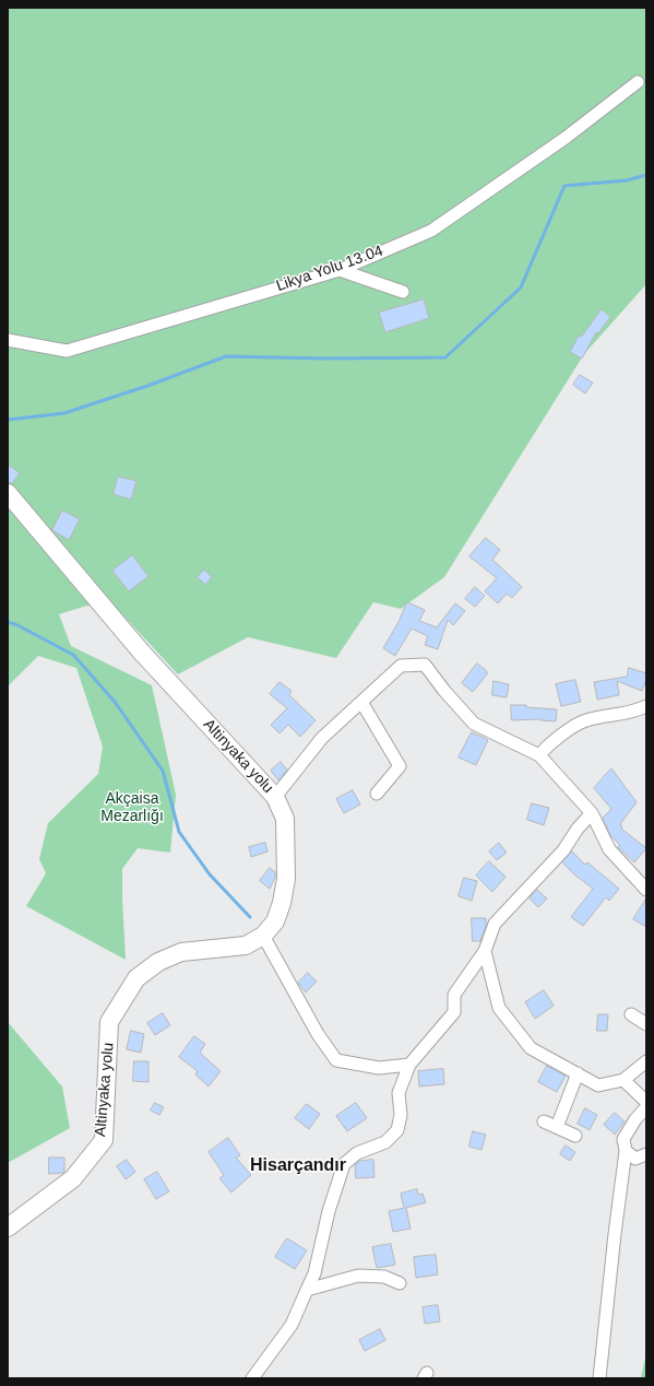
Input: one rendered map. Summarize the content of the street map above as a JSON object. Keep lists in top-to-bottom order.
{
  "streets": {
    "main road": ["Altinyaka yolu"],
    "street": ["Likya Yolu 13.04"]
  },
  "districts": ["Hisarçandır"],
  "parks": ["Akçaisa Mezarlığı"]
}
